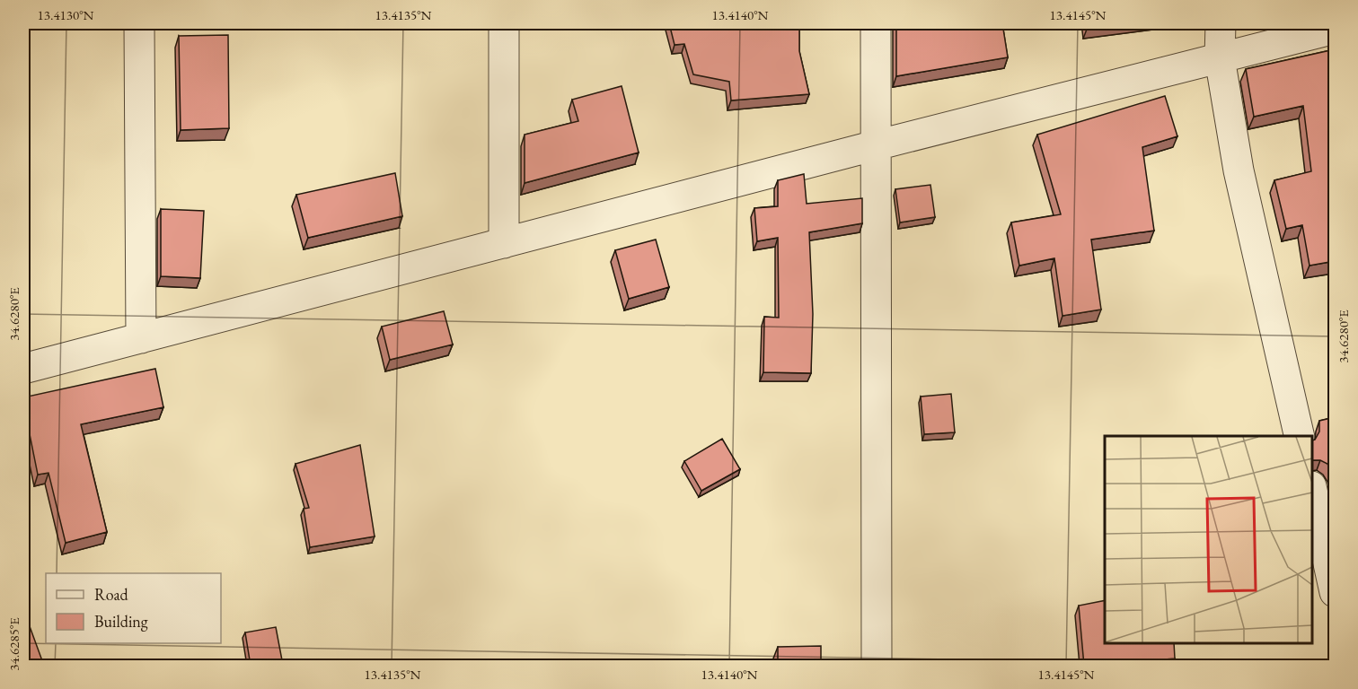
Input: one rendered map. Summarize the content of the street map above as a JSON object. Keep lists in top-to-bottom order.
{
  "legend": ["Road", "Building"],
  "coordinates": [
    "13.4130°N",
    "13.4135°N",
    "13.4140°N",
    "13.4145°N",
    "34.6280°E",
    "34.6285°E"
  ]
}
